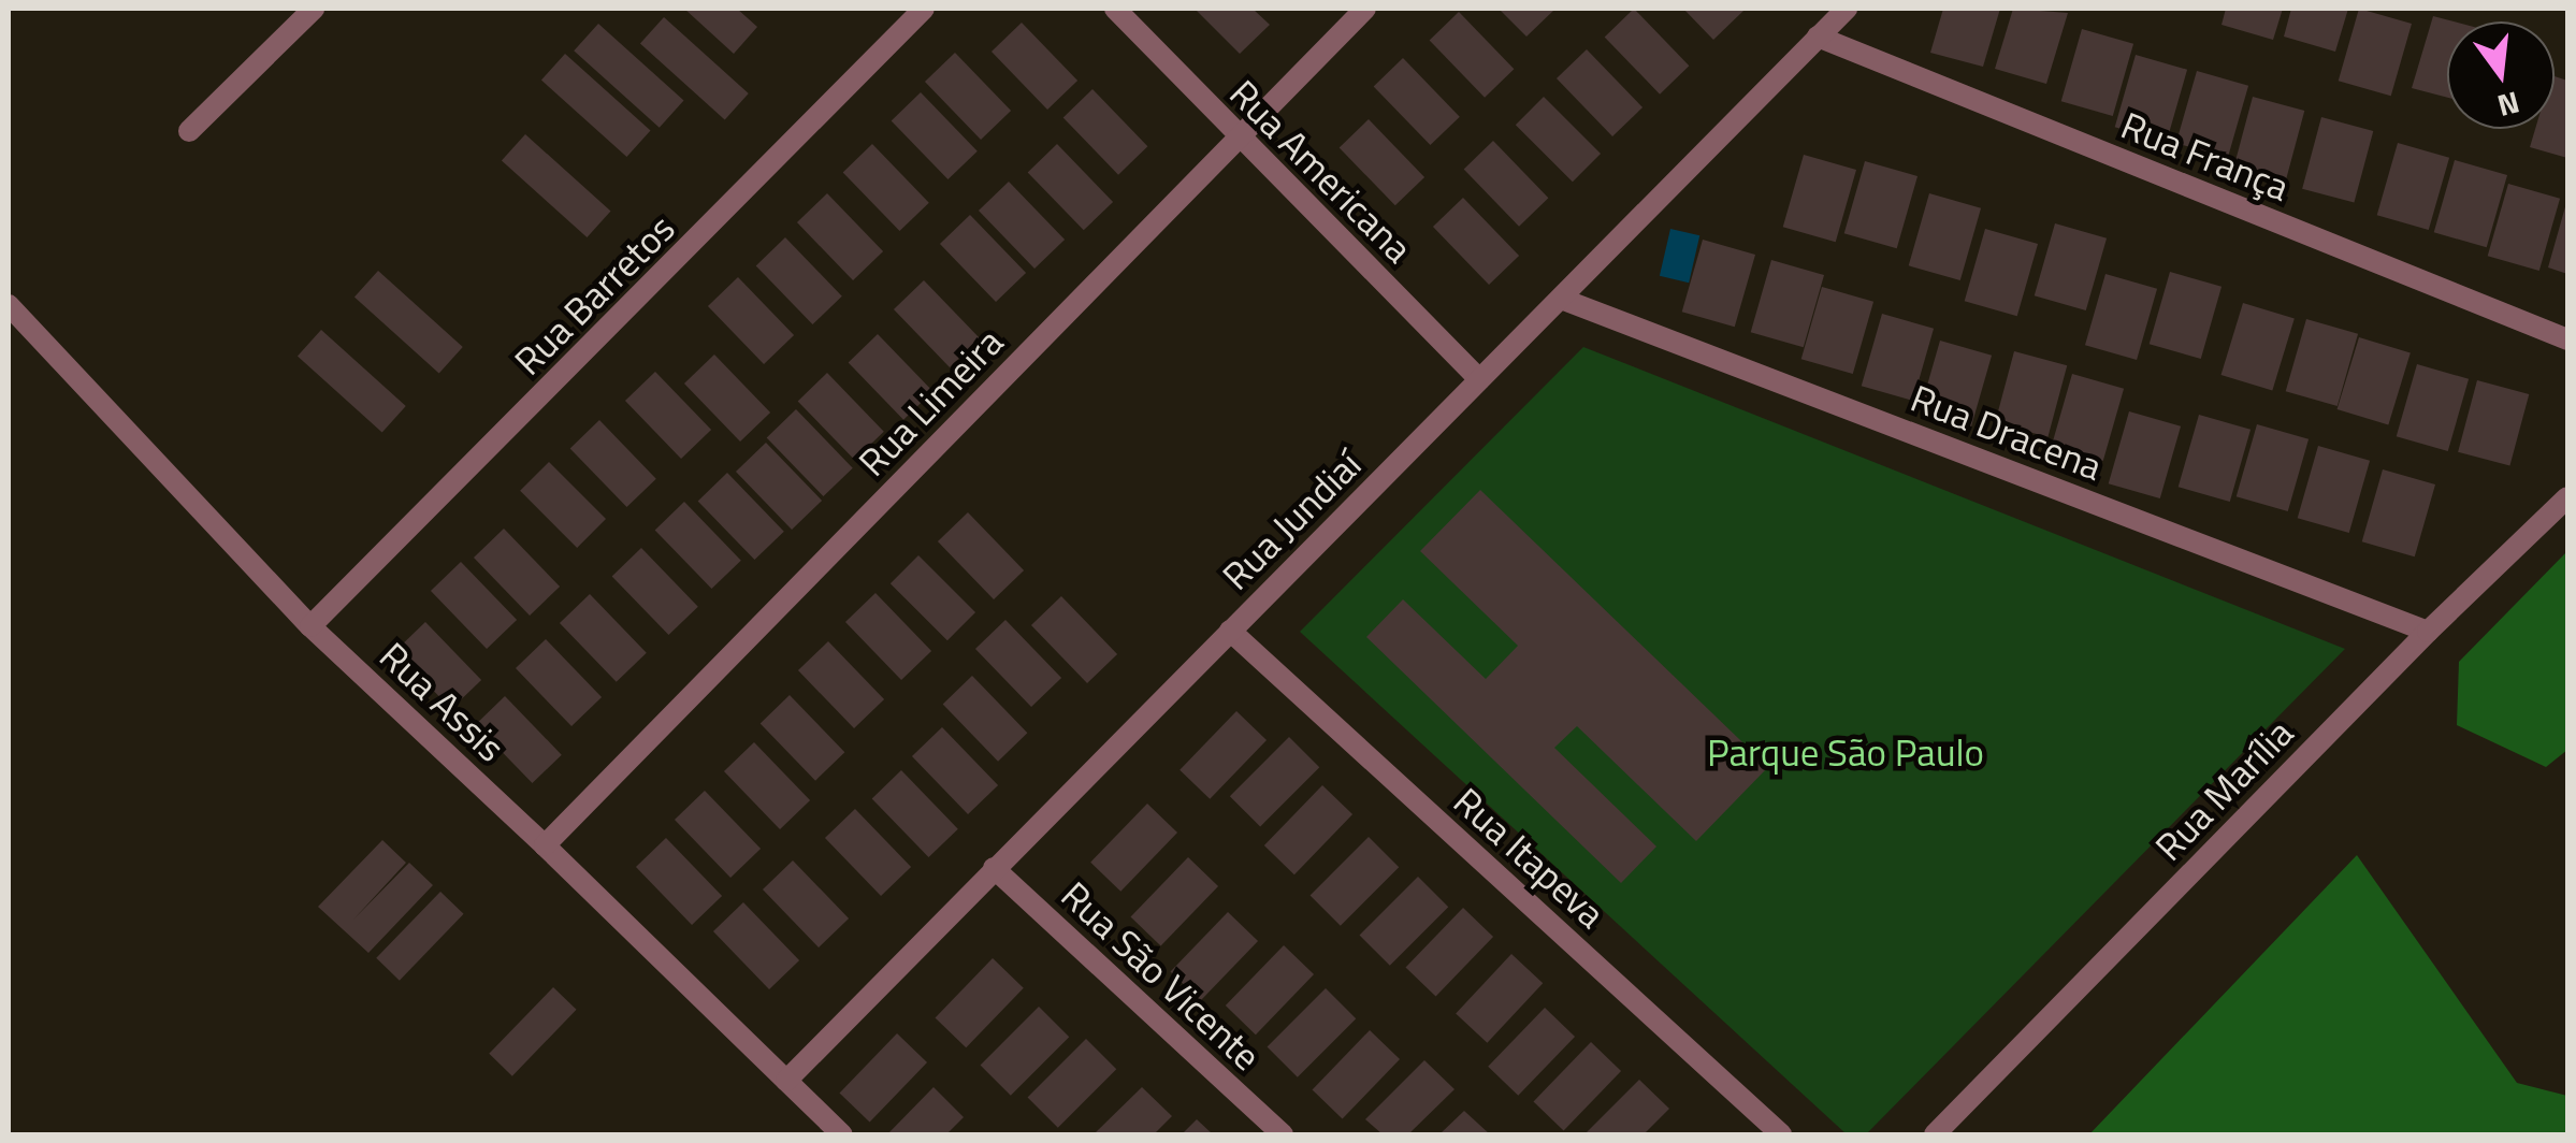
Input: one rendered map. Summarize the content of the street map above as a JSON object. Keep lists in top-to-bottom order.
{
  "streets": {
    "street": [
      "Rua França",
      "Rua Americana",
      "Rua Barretos",
      "Rua Limeira",
      "Rua Dracena",
      "Rua Jundiaí",
      "Rua Assis",
      "Rua Marília",
      "Rua Itapeva",
      "Rua São Vicente"
    ]
  },
  "crossings": [
    ["Rua França", "Rua Jundiaí"],
    ["Rua Americana", "Rua Limeira"],
    ["Rua Americana", "Rua Jundiaí"],
    ["Rua Barretos", "Rua Assis"],
    ["Rua Limeira", "Rua Assis"],
    ["Rua Dracena", "Rua Jundiaí"],
    ["Rua Dracena", "Rua Marília"],
    ["Rua Jundiaí", "Rua Assis"],
    ["Rua Jundiaí", "Rua Itapeva"],
    ["Rua Jundiaí", "Rua São Vicente"]
  ],
  "parks": ["Parque São Paulo"],
  "north": "bottom"
}
